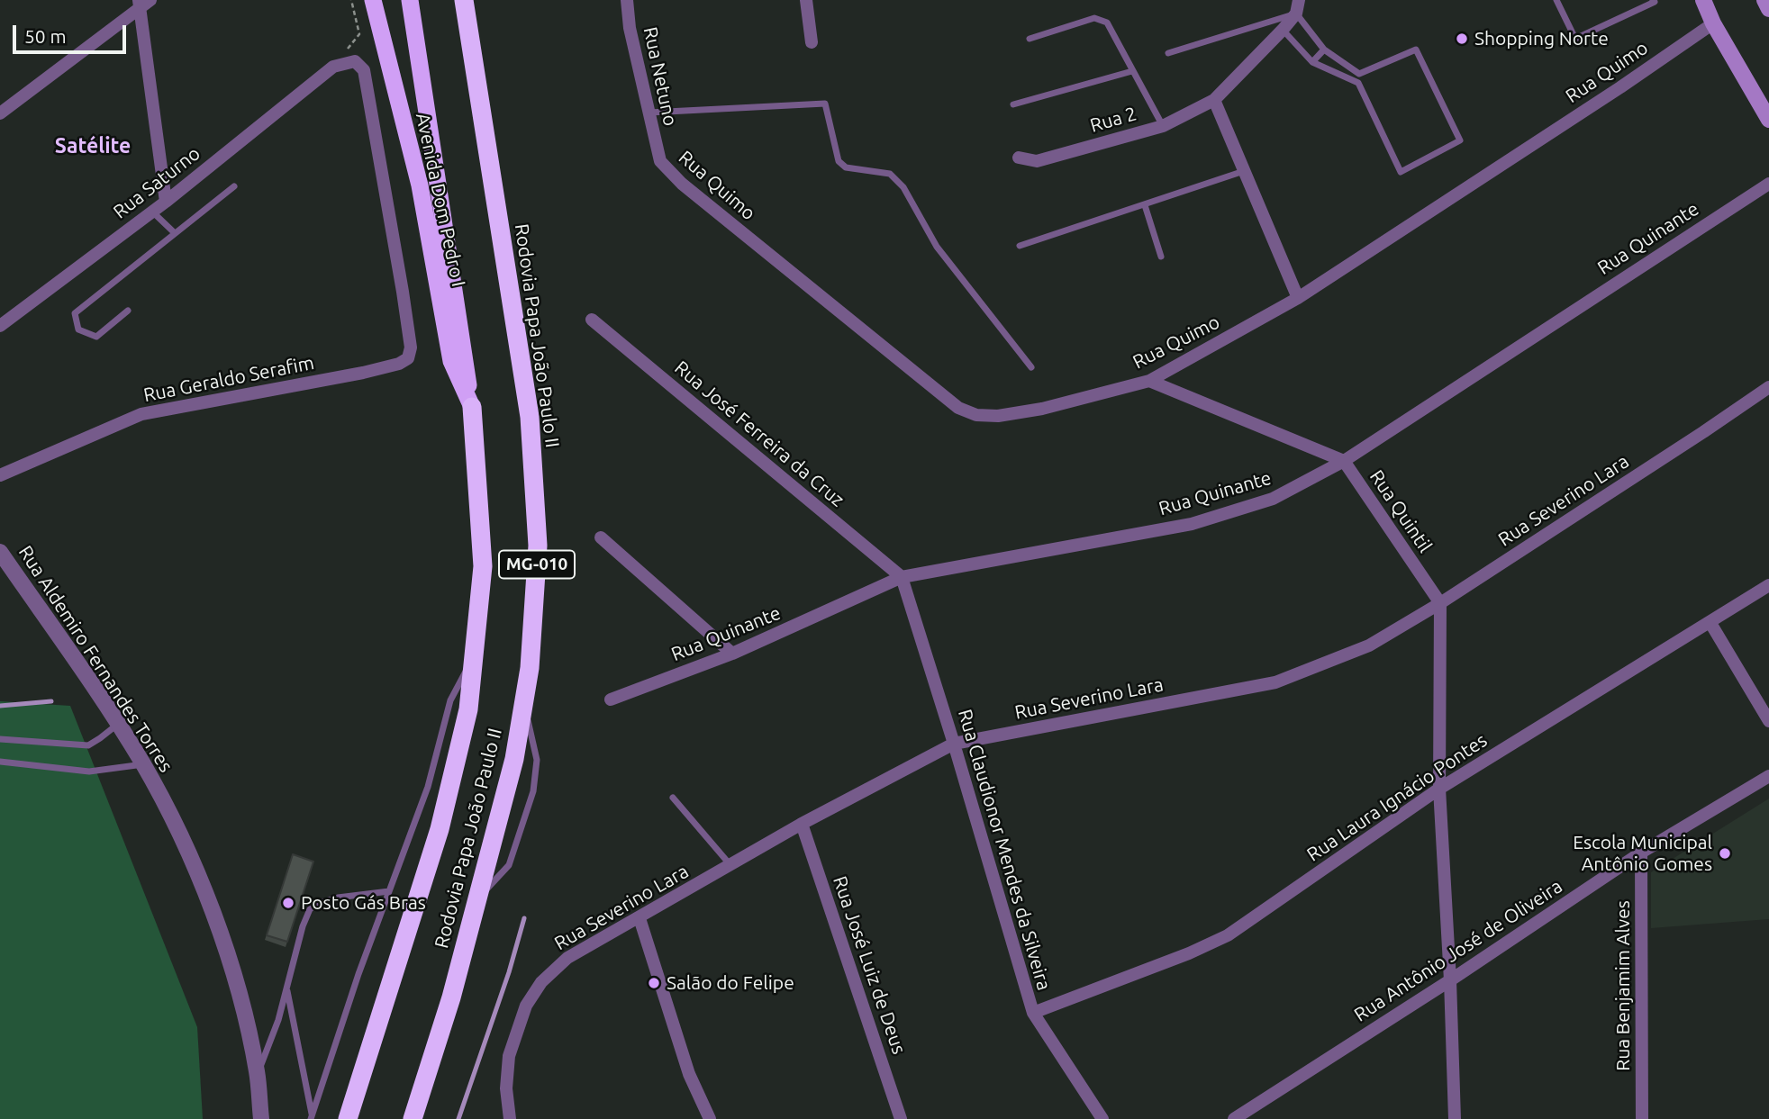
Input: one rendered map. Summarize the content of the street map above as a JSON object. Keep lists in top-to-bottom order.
{
  "streets": {
    "highway": ["Avenida Dom Pedro I", "Rodovia Papa João Paulo II", "MG-010"],
    "street": [
      "Rua Quimo",
      "Rua Netuno",
      "Rua 2",
      "Rua Saturno",
      "Rua Quinante",
      "Rua Geraldo Serafim",
      "Rua José Ferreira da Cruz",
      "Rua Severino Lara",
      "Rua Quintil",
      "Rua Aldemiro Fernandes Torres",
      "Rua Laura Ignácio Pontes",
      "Rua Claudionor Mendes da Silveira",
      "Rua Antônio José de Oliveira",
      "Rua José Luiz de Deus",
      "Rua Benjamim Alves"
    ]
  },
  "crossings": [
    ["Rua Quimo", "Rua Netuno"],
    ["Rua Quimo", "Rua Quintil"],
    ["Rua Saturno", "Rua Geraldo Serafim"],
    ["Avenida Dom Pedro I", "Rodovia Papa João Paulo II"],
    ["Rua Quinante", "Rua José Ferreira da Cruz"],
    ["Rua Quinante", "Rua Quintil"],
    ["Rua Quinante", "Rua Claudionor Mendes da Silveira"],
    ["Rodovia Papa João Paulo II", "Rua Aldemiro Fernandes Torres"],
    ["Rua José Ferreira da Cruz", "Rua Claudionor Mendes da Silveira"],
    ["Rua Severino Lara", "Rua Quintil"],
    ["Rua Severino Lara", "Rua Claudionor Mendes da Silveira"],
    ["Rua Severino Lara", "Rua José Luiz de Deus"],
    ["Rua Laura Ignácio Pontes", "Rua Claudionor Mendes da Silveira"],
    ["Rua Antônio José de Oliveira", "Rua Benjamim Alves"]
  ],
  "districts": ["Satélite"],
  "places": [
    "Shopping Norte",
    "Escola Municipal Antônio Gomes",
    "Posto Gás Bras",
    "Salão do Felipe"
  ],
  "scale_bar": "50 m"
}
